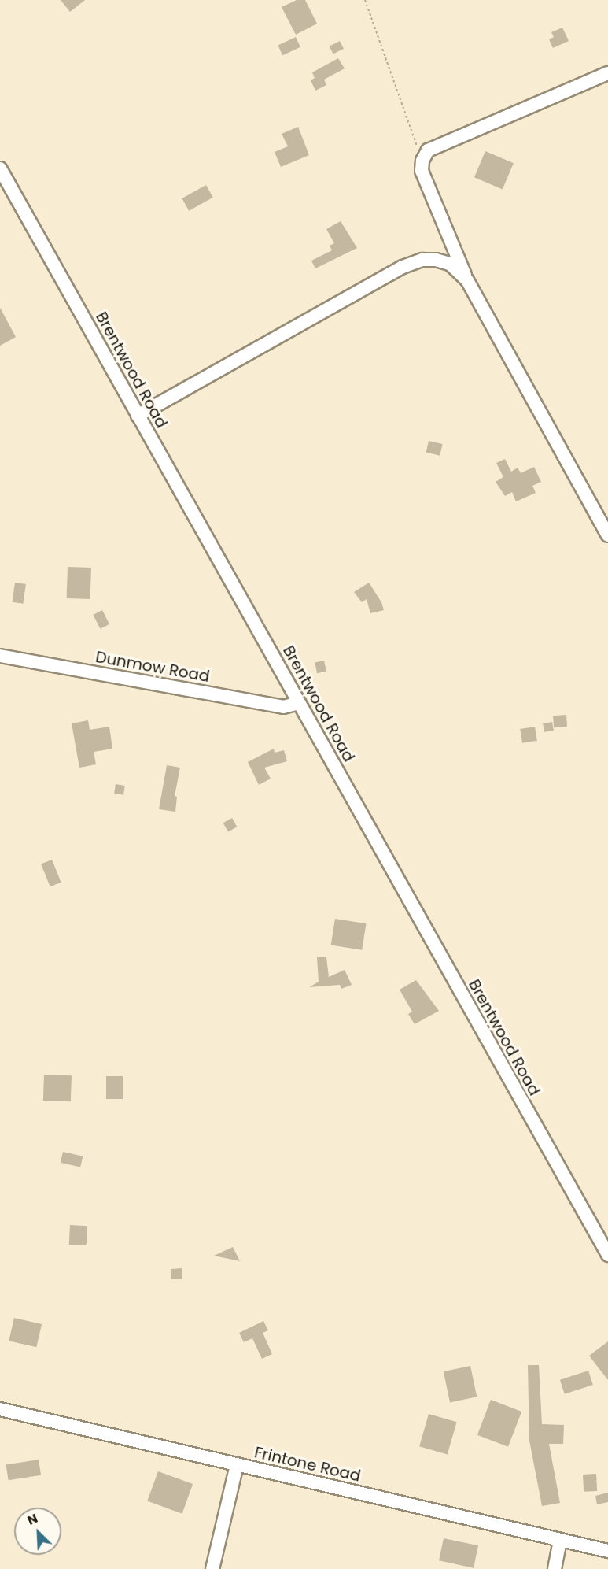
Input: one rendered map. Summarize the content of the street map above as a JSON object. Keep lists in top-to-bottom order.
{
  "streets": {
    "street": ["Brentwood Road", "Dunmow Road", "Frintone Road"]
  },
  "crossings": [
    ["Brentwood Road", "Dunmow Road"]
  ],
  "north": "top left"
}
